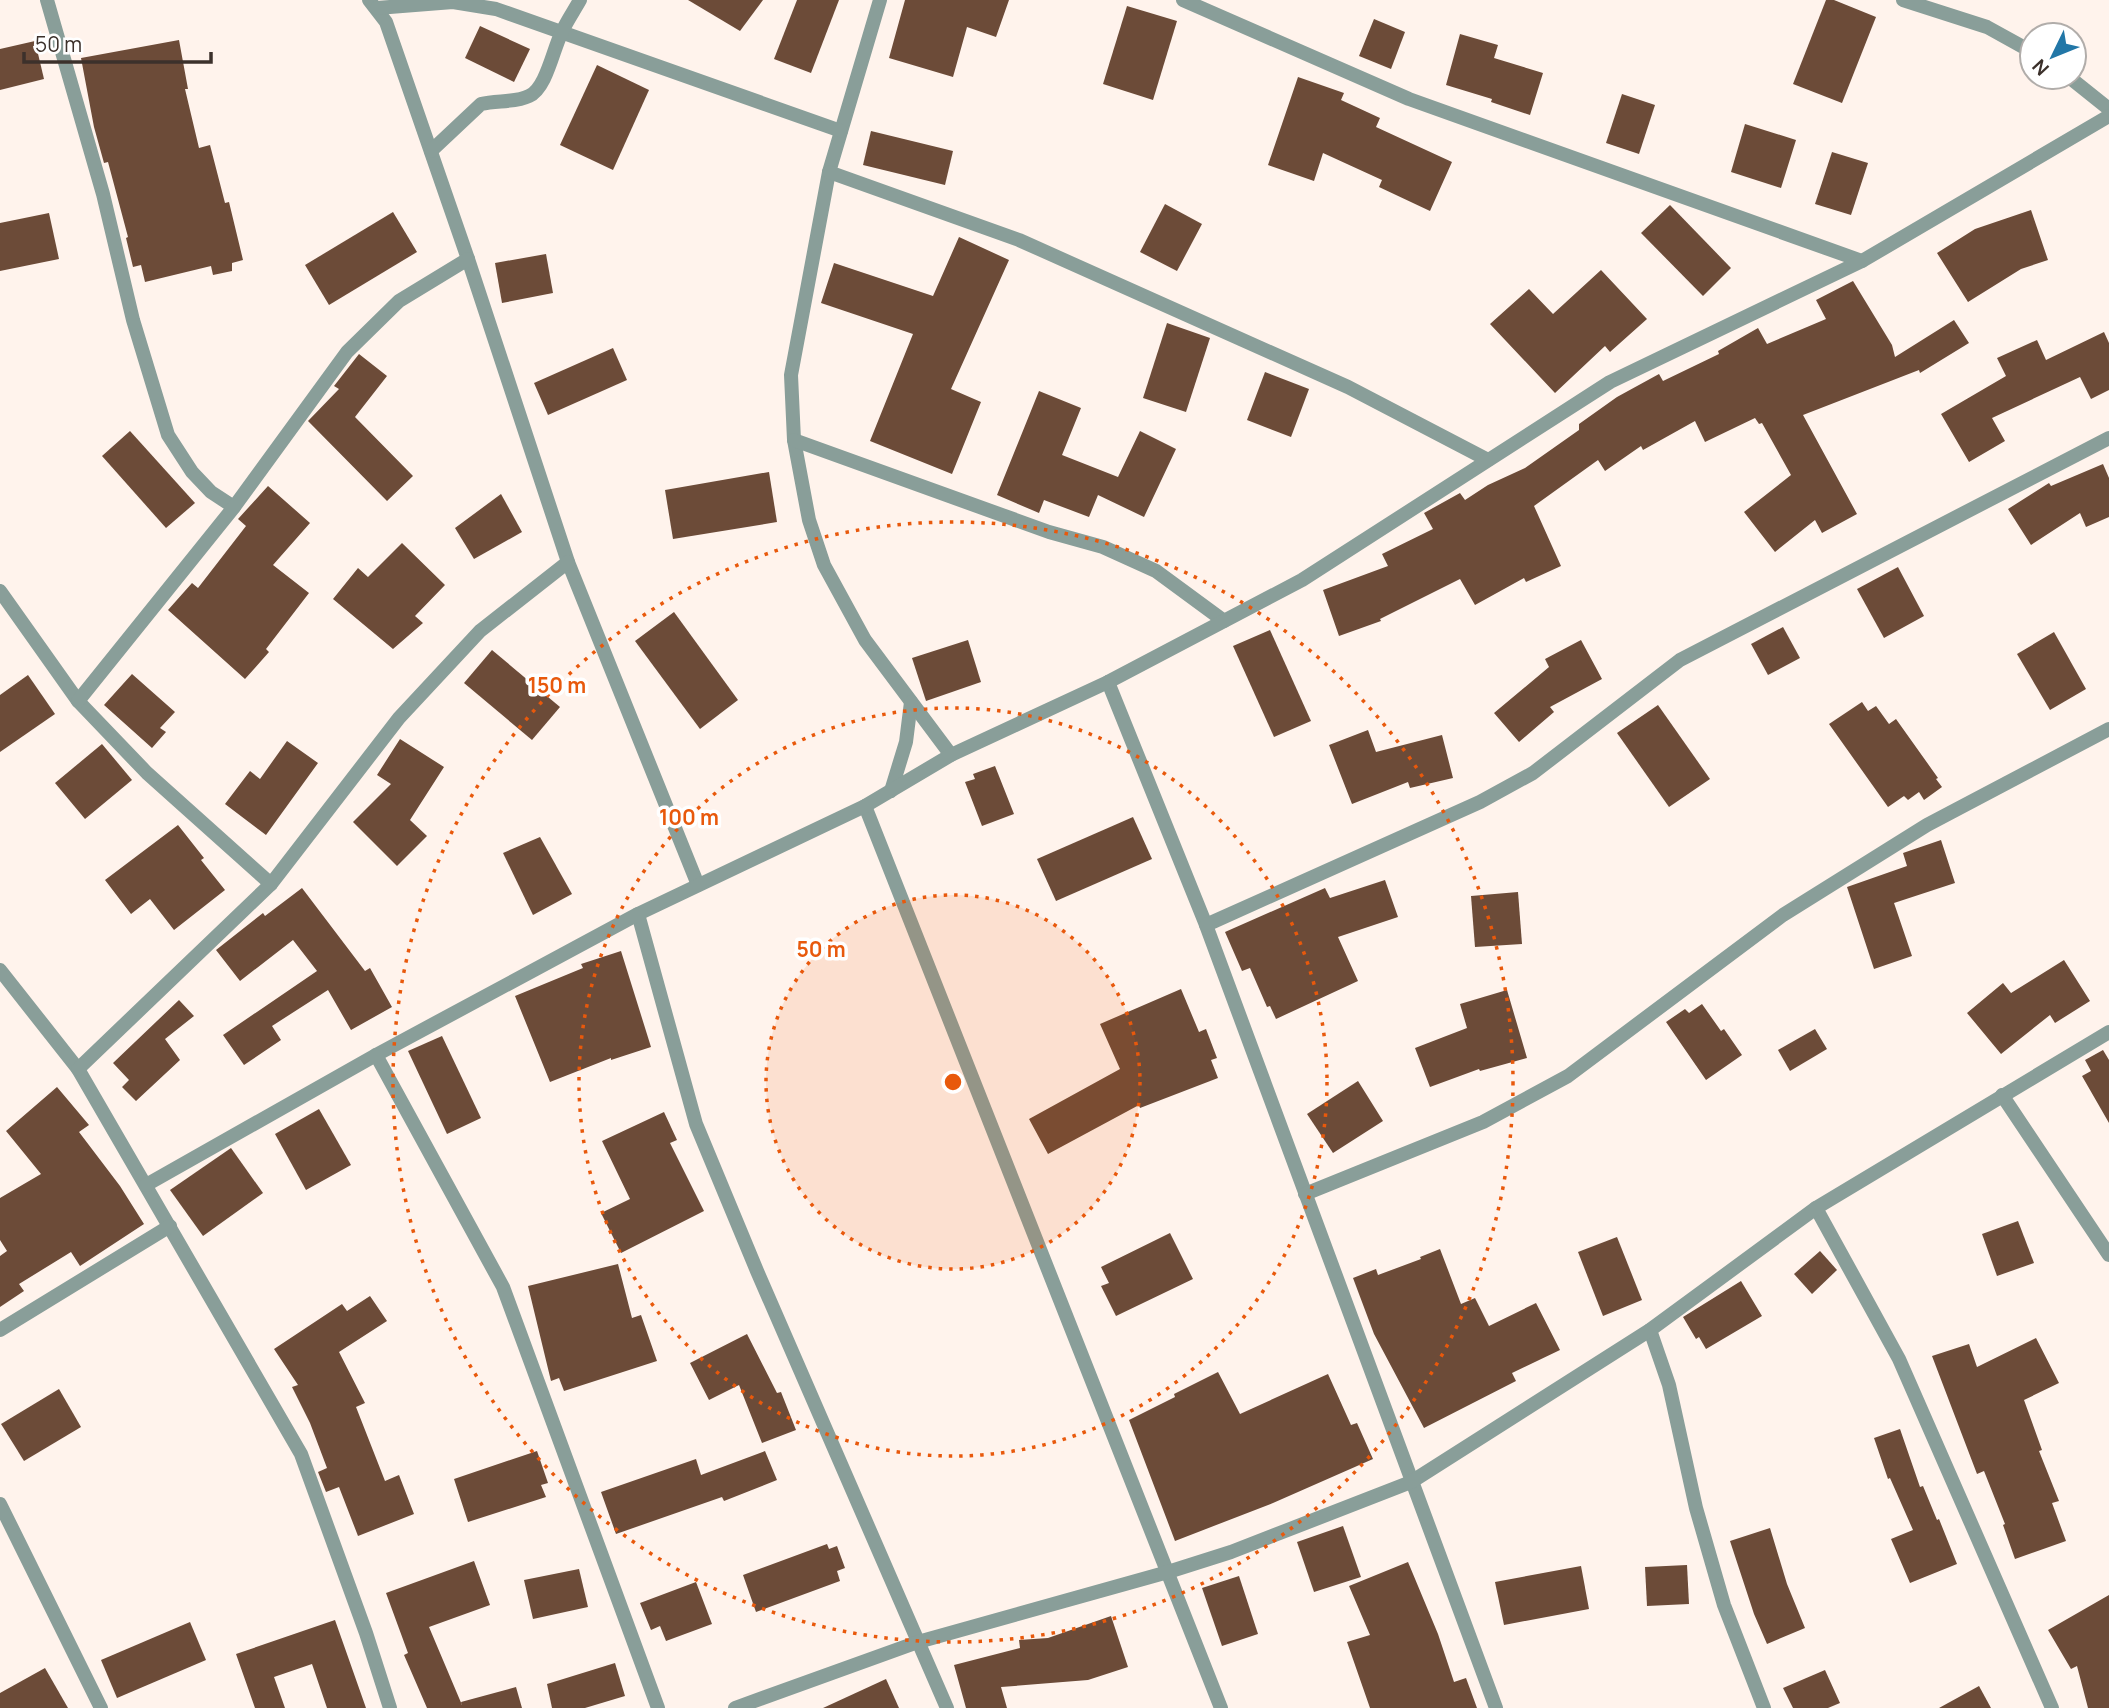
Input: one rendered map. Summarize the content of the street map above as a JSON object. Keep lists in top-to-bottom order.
{
  "scale_bar": "50 m",
  "north": "bottom left",
  "rings": ["150 m", "100 m", "50 m"]
}
